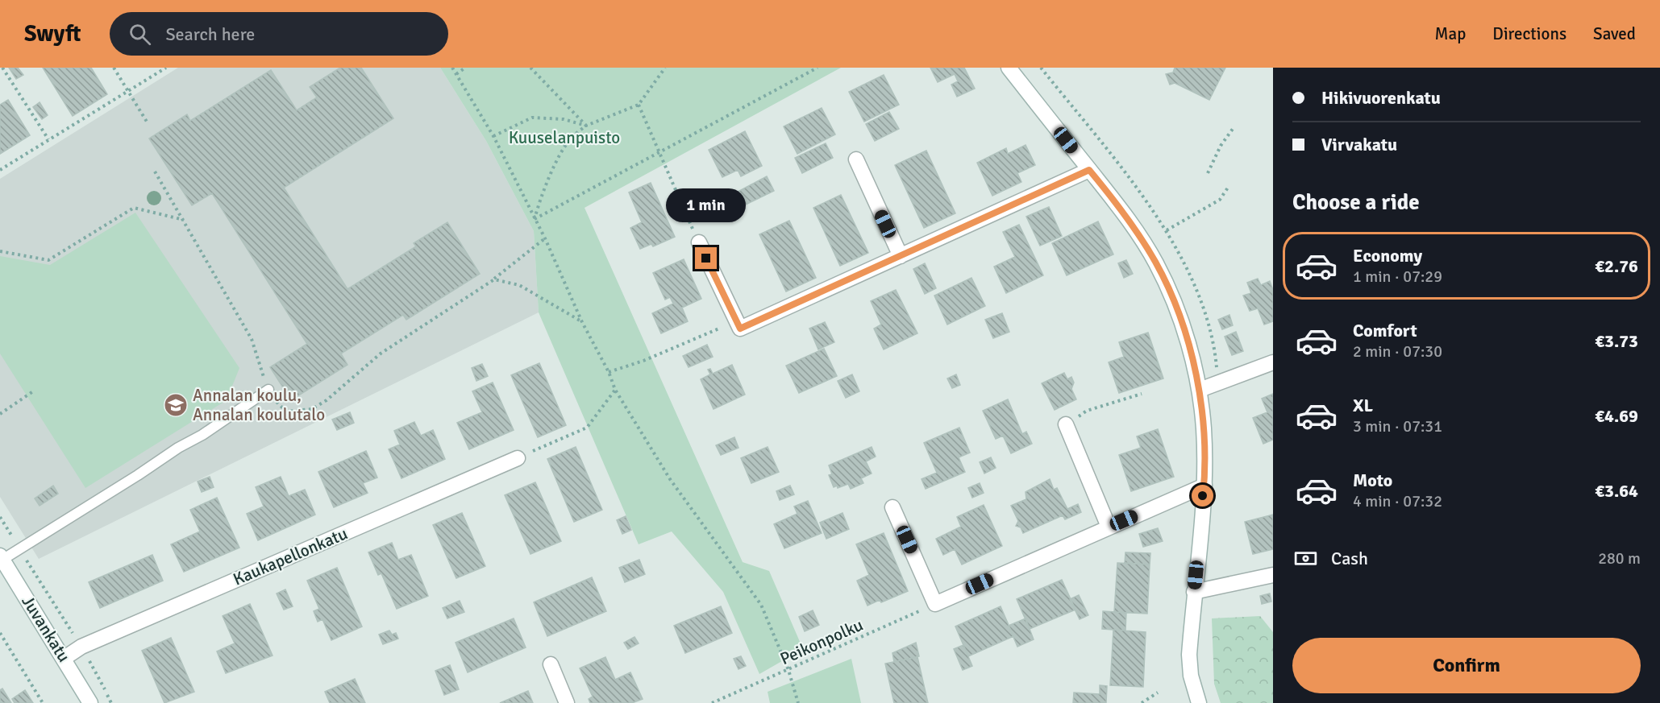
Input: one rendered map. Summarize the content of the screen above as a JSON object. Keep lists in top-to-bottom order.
{
  "streets": {
    "street": ["Kaukapellonkatu", "Juvankatu"],
    "path": ["Peikonpolku"]
  },
  "crossings": [
    ["Kaukapellonkatu", "Juvankatu"]
  ],
  "parks": ["Kuuselanpuisto"],
  "places": {
    "school or university": ["Annalan koulu, Annalan koulutalo"]
  },
  "page": {
    "header": "Swyft",
    "search": "Search here",
    "nav": ["Map", "Directions", "Saved"],
    "banner": ["Hikivuorenkatu", "Virvakatu"],
    "heading": "Choose a ride",
    "bubble": "1 min",
    "list": [
      {
        "name": "Economy",
        "note": "1 min · 07:29",
        "value": "€2.76"
      },
      {
        "name": "Comfort",
        "note": "2 min · 07:30",
        "value": "€3.73"
      },
      {
        "name": "XL",
        "note": "3 min · 07:31",
        "value": "€4.69"
      },
      {
        "name": "Moto",
        "note": "4 min · 07:32",
        "value": "€3.64"
      }
    ],
    "pay": ["Cash", "280 m"],
    "buttons": "Confirm"
  }
}
